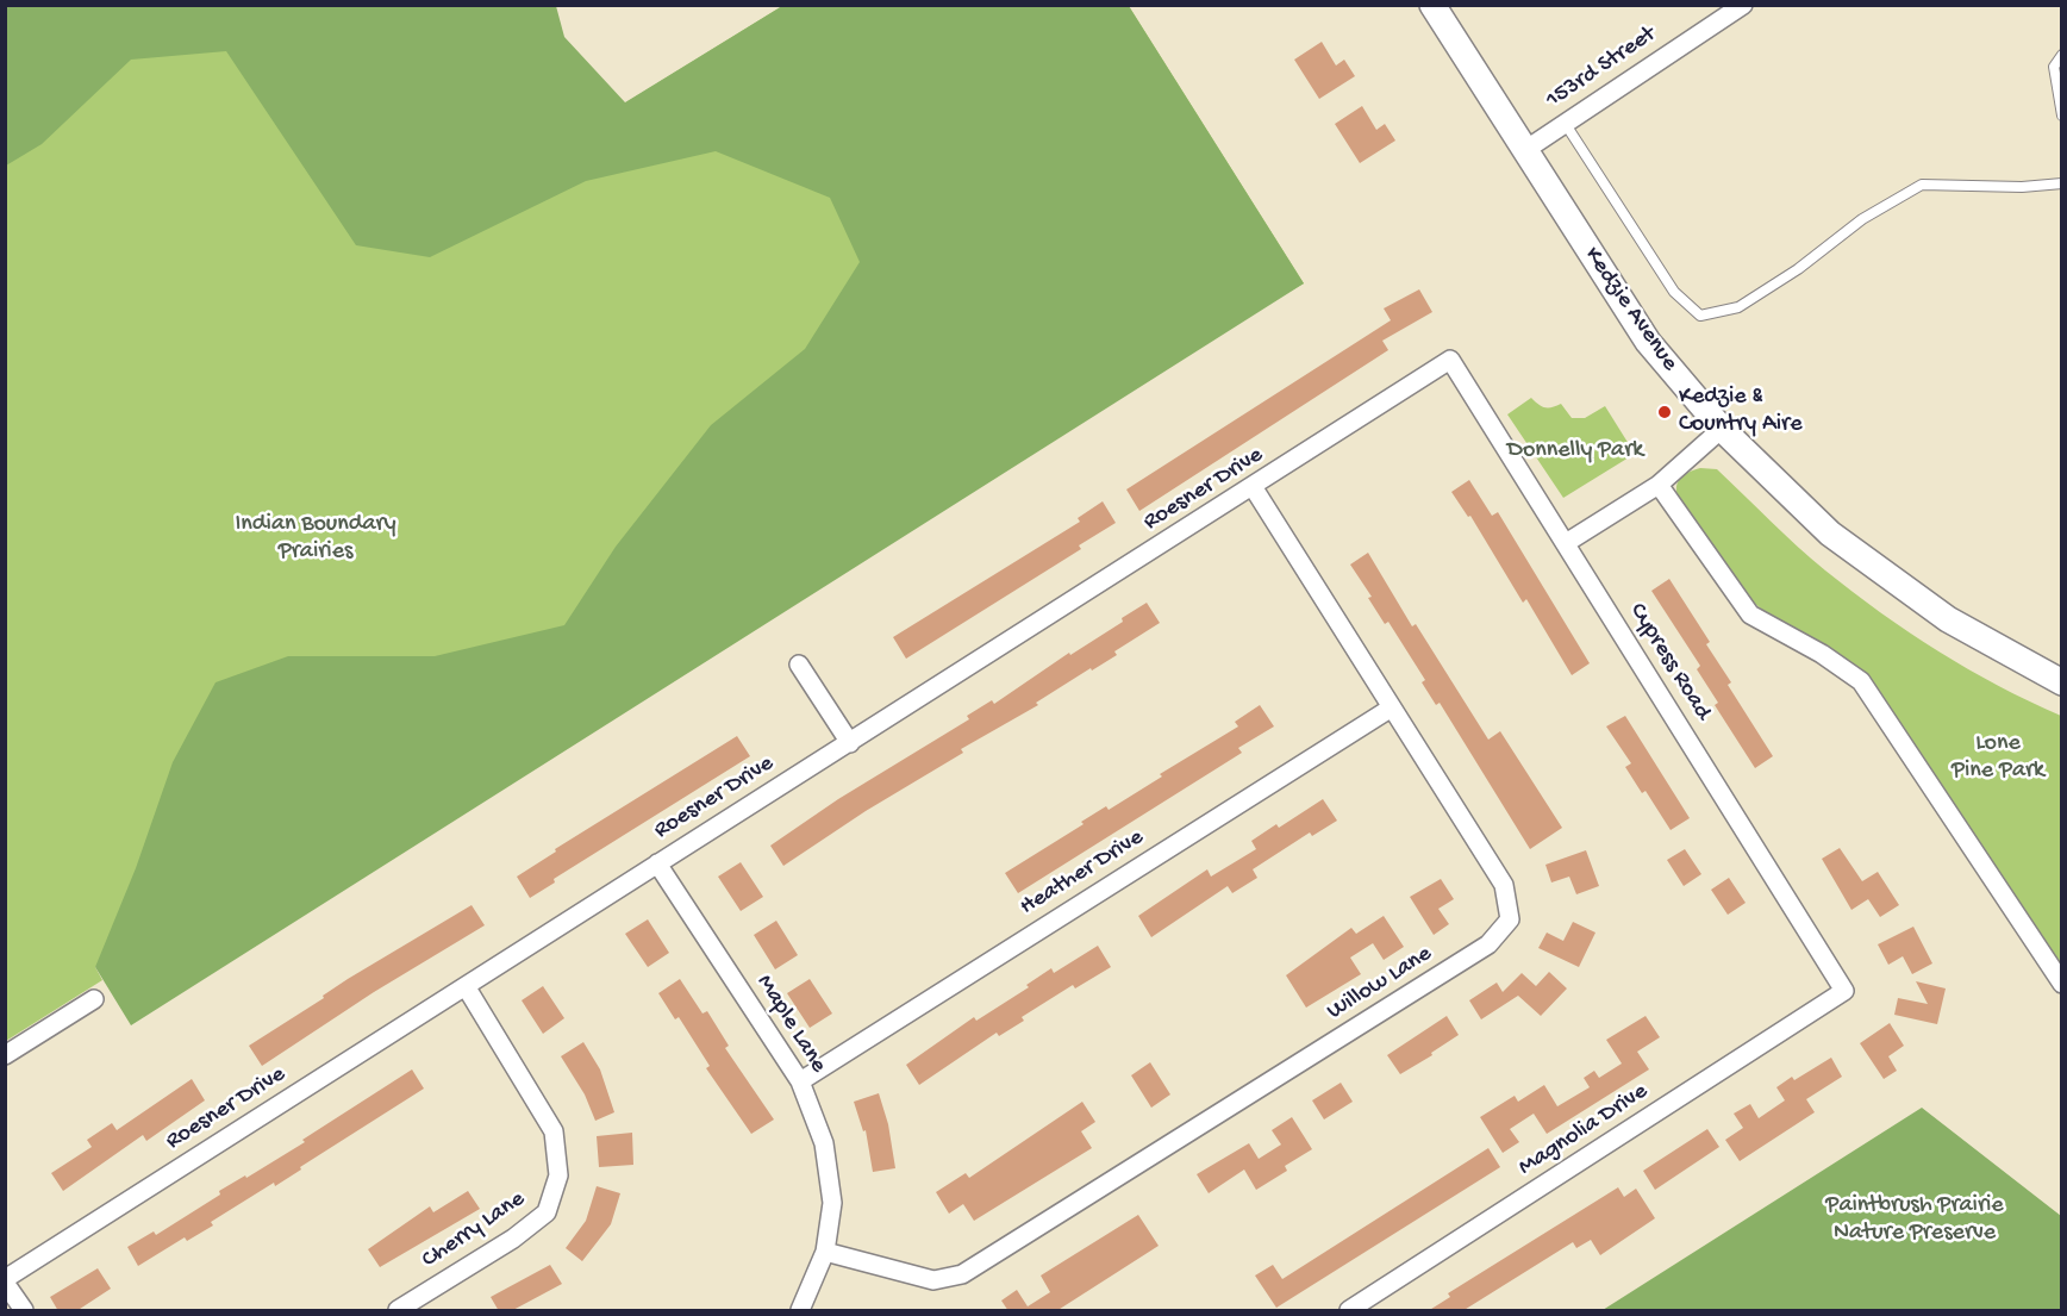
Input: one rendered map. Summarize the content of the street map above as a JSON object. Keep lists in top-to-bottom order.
{
  "streets": {
    "main road": ["Kedzie Avenue"],
    "street": [
      "153rd Street",
      "Roesner Drive",
      "Cypress Road",
      "Heather Drive",
      "Willow Lane",
      "Maple Lane",
      "Magnolia Drive",
      "Cherry Lane"
    ]
  },
  "crossings": [
    ["153rd Street", "Kedzie Avenue"],
    ["Roesner Drive", "Cypress Road"],
    ["Roesner Drive", "Willow Lane"],
    ["Roesner Drive", "Maple Lane"],
    ["Roesner Drive", "Cherry Lane"],
    ["Cypress Road", "Magnolia Drive"],
    ["Heather Drive", "Willow Lane"],
    ["Heather Drive", "Maple Lane"],
    ["Willow Lane", "Maple Lane"]
  ],
  "parks": [
    "Donnelly Park",
    "Indian Boundary Prairies",
    "Lone Pine Park",
    "Paintbrush Prairie Nature Preserve"
  ],
  "places": ["Kedzie & Country Aire"]
}
